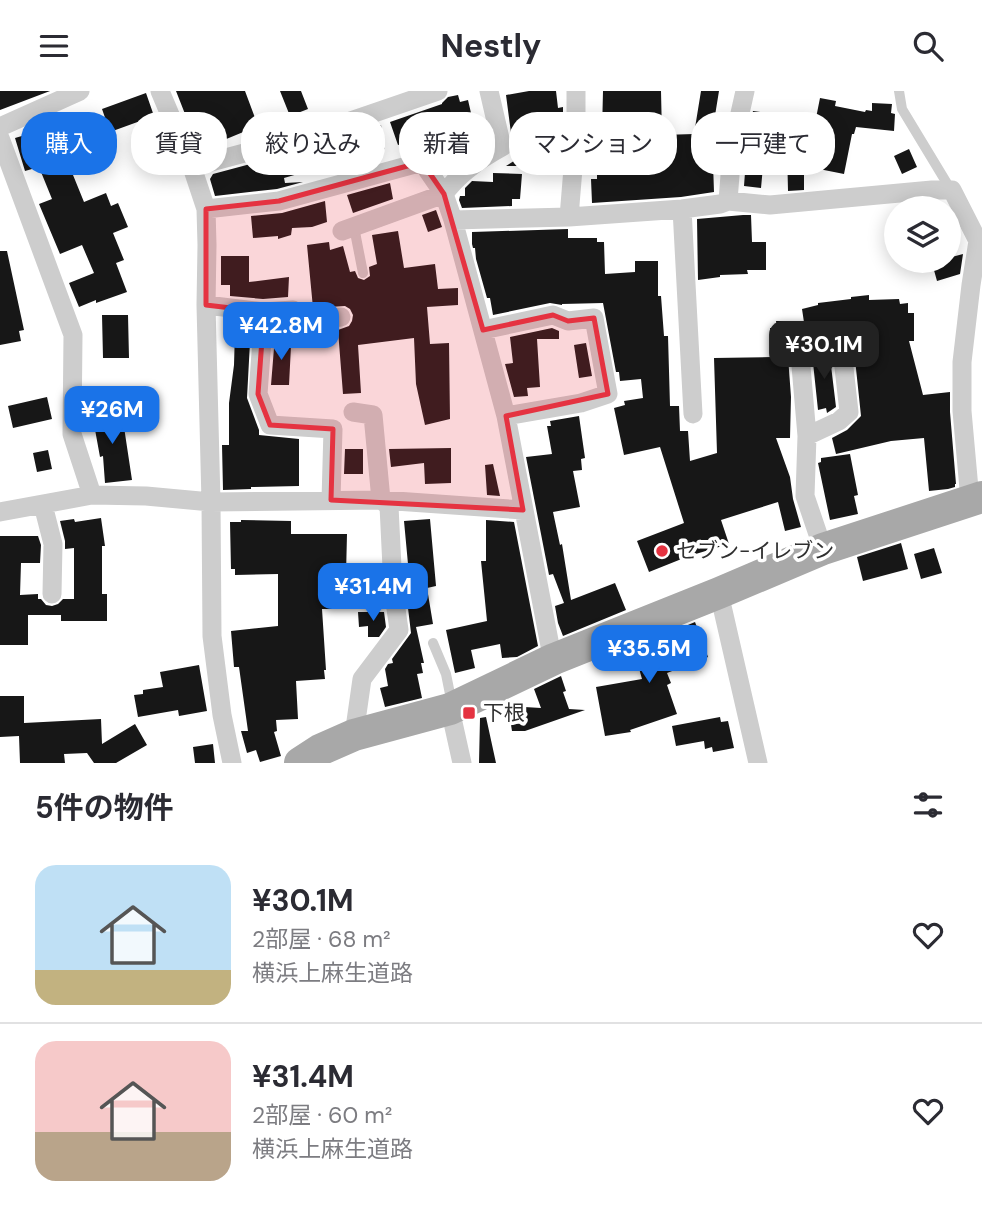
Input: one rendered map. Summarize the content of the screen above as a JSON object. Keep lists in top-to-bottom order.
{
  "places": {
    "other": ["セブン-イレブン"],
    "transit": ["下根"]
  },
  "page": {
    "header": "Nestly",
    "chip": [
      "購入",
      "賃貸",
      "絞り込み",
      "新着",
      "マンション",
      "一戸建て"
    ],
    "price": [
      "¥42.8M",
      "¥30.1M",
      "¥26M",
      "¥31.4M",
      "¥35.5M"
    ],
    "heading": "5件の物件",
    "list": [
      {
        "name": "¥30.1M",
        "note": "2部屋 · 68 m² · 横浜上麻生道路"
      },
      {
        "name": "¥31.4M",
        "note": "2部屋 · 60 m² · 横浜上麻生道路"
      }
    ]
  }
}
